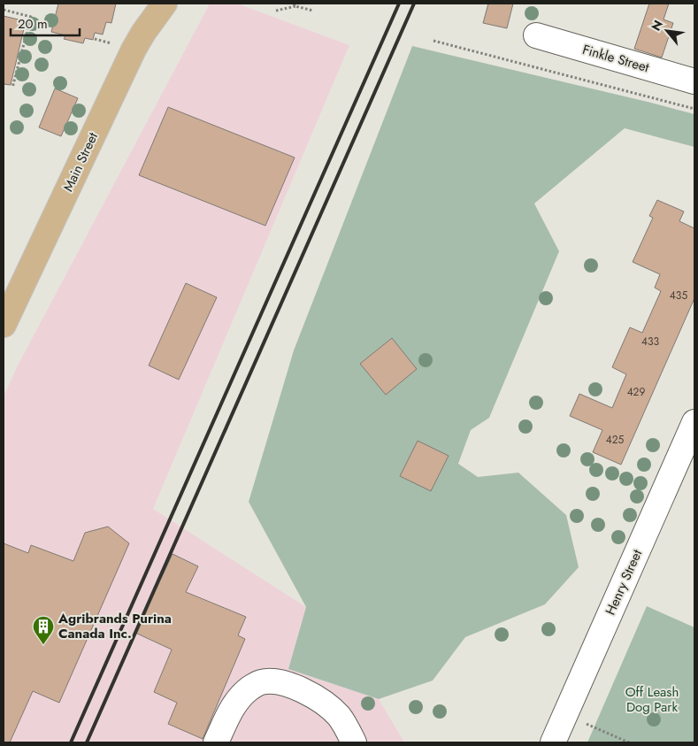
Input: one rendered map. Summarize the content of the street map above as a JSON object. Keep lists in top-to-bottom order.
{
  "streets": {
    "main road": ["Main Street"],
    "street": ["Finkle Street", "Henry Street"]
  },
  "parks": ["Off Leash Dog Park"],
  "places": {
    "building": ["Agribrands Purina Canada Inc."]
  },
  "house_numbers": [
    "435",
    "433",
    "429",
    "425"
  ],
  "scale_bar": "20 m",
  "north": "top left"
}
